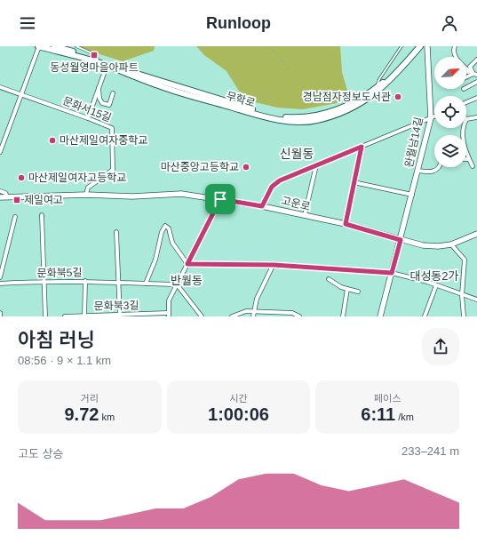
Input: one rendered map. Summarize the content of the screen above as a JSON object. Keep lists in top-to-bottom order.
{
  "streets": {
    "main road": ["무학로", "완월남14길", "고운로"],
    "street": ["문화서15길", "문화북5길", "문화북3길"]
  },
  "crossings": [
    ["문화서15길", "고운로"],
    ["완월남14길", "고운로"]
  ],
  "districts": ["신월동", "대성동2가", "반월동"],
  "places": {
    "transit": ["동성월영마을아파트", "제일여고"],
    "other": [
      "경남점자정보도서관",
      "마산제일여자중학교",
      "마산중앙고등학교",
      "마산제일여자고등학교"
    ]
  },
  "north": "top right",
  "page": {
    "header": "Runloop",
    "heading": ["아침 러닝", "08:56 · 9 × 1.1 km"],
    "stats": [
      ["거리", "9.72 km"],
      ["시간", "1:00:06"],
      ["페이스", "6:11 /km"]
    ],
    "chart": ["고도 상승", "233–241 m"]
  }
}
